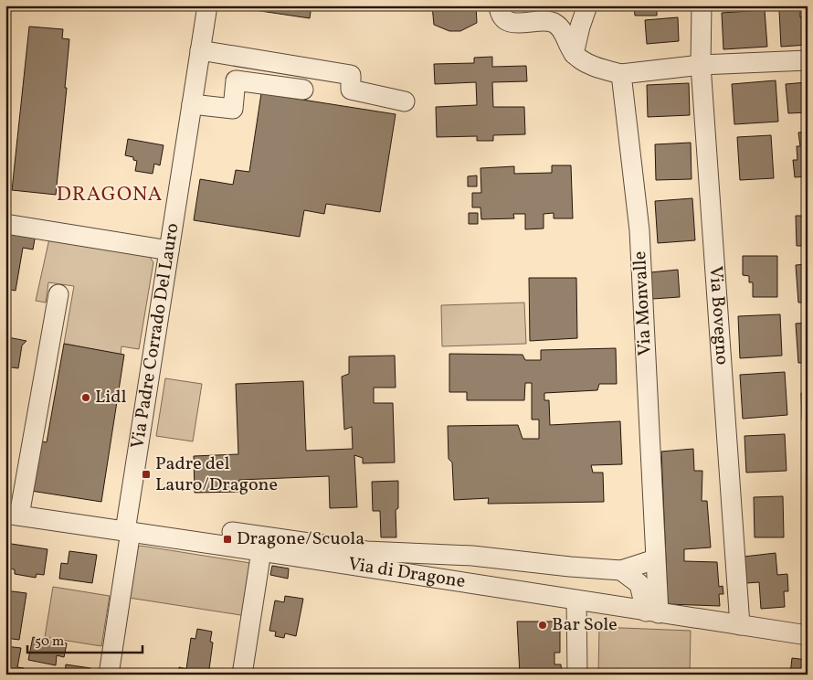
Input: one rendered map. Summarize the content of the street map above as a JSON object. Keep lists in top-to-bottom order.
{
  "streets": {
    "street": [
      "Via Monvalle",
      "Via Bovegno",
      "Via Padre Corrado Del Lauro",
      "Via di Dragone"
    ]
  },
  "crossings": [
    ["Via Monvalle", "Via di Dragone"],
    ["Via Bovegno", "Via di Dragone"],
    ["Via Padre Corrado Del Lauro", "Via di Dragone"]
  ],
  "districts": ["DRAGONA"],
  "places": {
    "other": ["Lidl", "Bar Sole"],
    "transit": ["Padre del Lauro/Dragone", "Dragone/Scuola"]
  },
  "scale_bar": "50 m"
}
